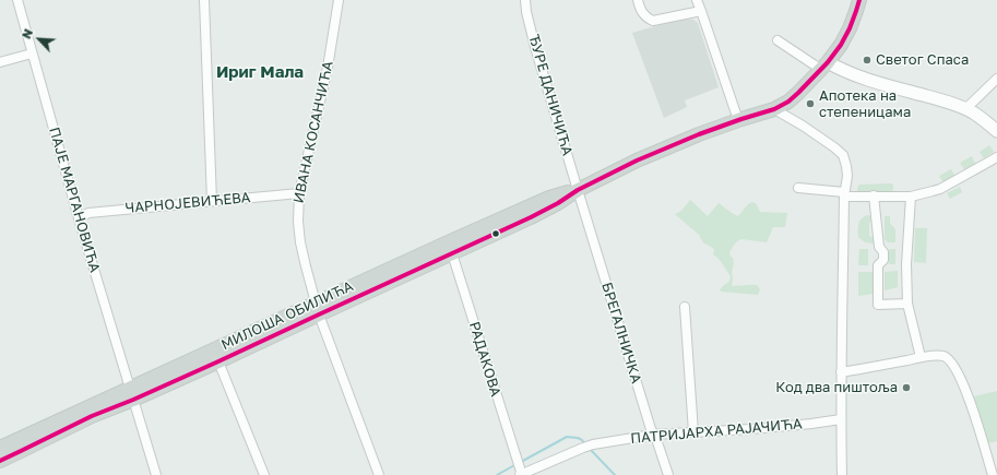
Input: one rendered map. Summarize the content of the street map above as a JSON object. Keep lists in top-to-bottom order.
{
  "streets": {
    "main road": ["МИЛОША ОБИЛИЋА"],
    "street": [
      "ЂУРЕ ДАНИЧИЋА",
      "ИВАНА КОСАНЧИЋА",
      "ПАЈЕ МАРГАНОВИЋА",
      "ЧАРНОЈЕВИЋЕВА",
      "БРЕГАЛНИЧКА",
      "РАДАКОВА",
      "ПАТРИЈАРХА РАЈАЧИЋА"
    ]
  },
  "crossings": [
    ["ЂУРЕ ДАНИЧИЋА", "МИЛОША ОБИЛИЋА"],
    ["ЂУРЕ ДАНИЧИЋА", "БРЕГАЛНИЧКА"],
    ["ИВАНА КОСАНЧИЋА", "ЧАРНОЈЕВИЋЕВА"],
    ["ИВАНА КОСАНЧИЋА", "МИЛОША ОБИЛИЋА"],
    ["ПАЈЕ МАРГАНОВИЋА", "ЧАРНОЈЕВИЋЕВА"],
    ["ПАЈЕ МАРГАНОВИЋА", "МИЛОША ОБИЛИЋА"],
    ["МИЛОША ОБИЛИЋА", "БРЕГАЛНИЧКА"],
    ["МИЛОША ОБИЛИЋА", "РАДАКОВА"],
    ["БРЕГАЛНИЧКА", "ПАТРИЈАРХА РАЈАЧИЋА"],
    ["РАДАКОВА", "ПАТРИЈАРХА РАЈАЧИЋА"]
  ],
  "districts": ["Ириг Мала"],
  "places": ["Светог Спаса", "Апотека на степеницама", "Код два пиштоља"],
  "north": "top left"
}
